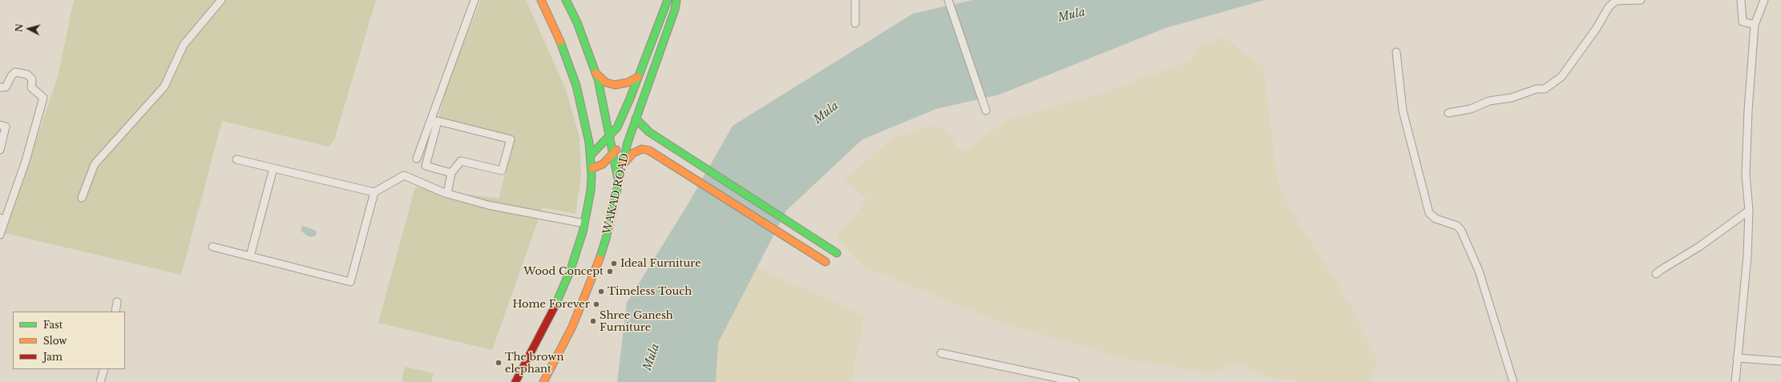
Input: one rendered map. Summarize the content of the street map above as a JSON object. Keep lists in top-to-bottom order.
{
  "streets": {
    "main road": ["WAKAD ROAD"]
  },
  "water": ["Mula"],
  "places": [
    "Ideal Furniture",
    "Wood Concept",
    "Timeless Touch",
    "Home Forever",
    "Shree Ganesh Furniture",
    "The brown elephant"
  ],
  "legend": ["Fast", "Slow", "Jam"],
  "north": "left"
}
